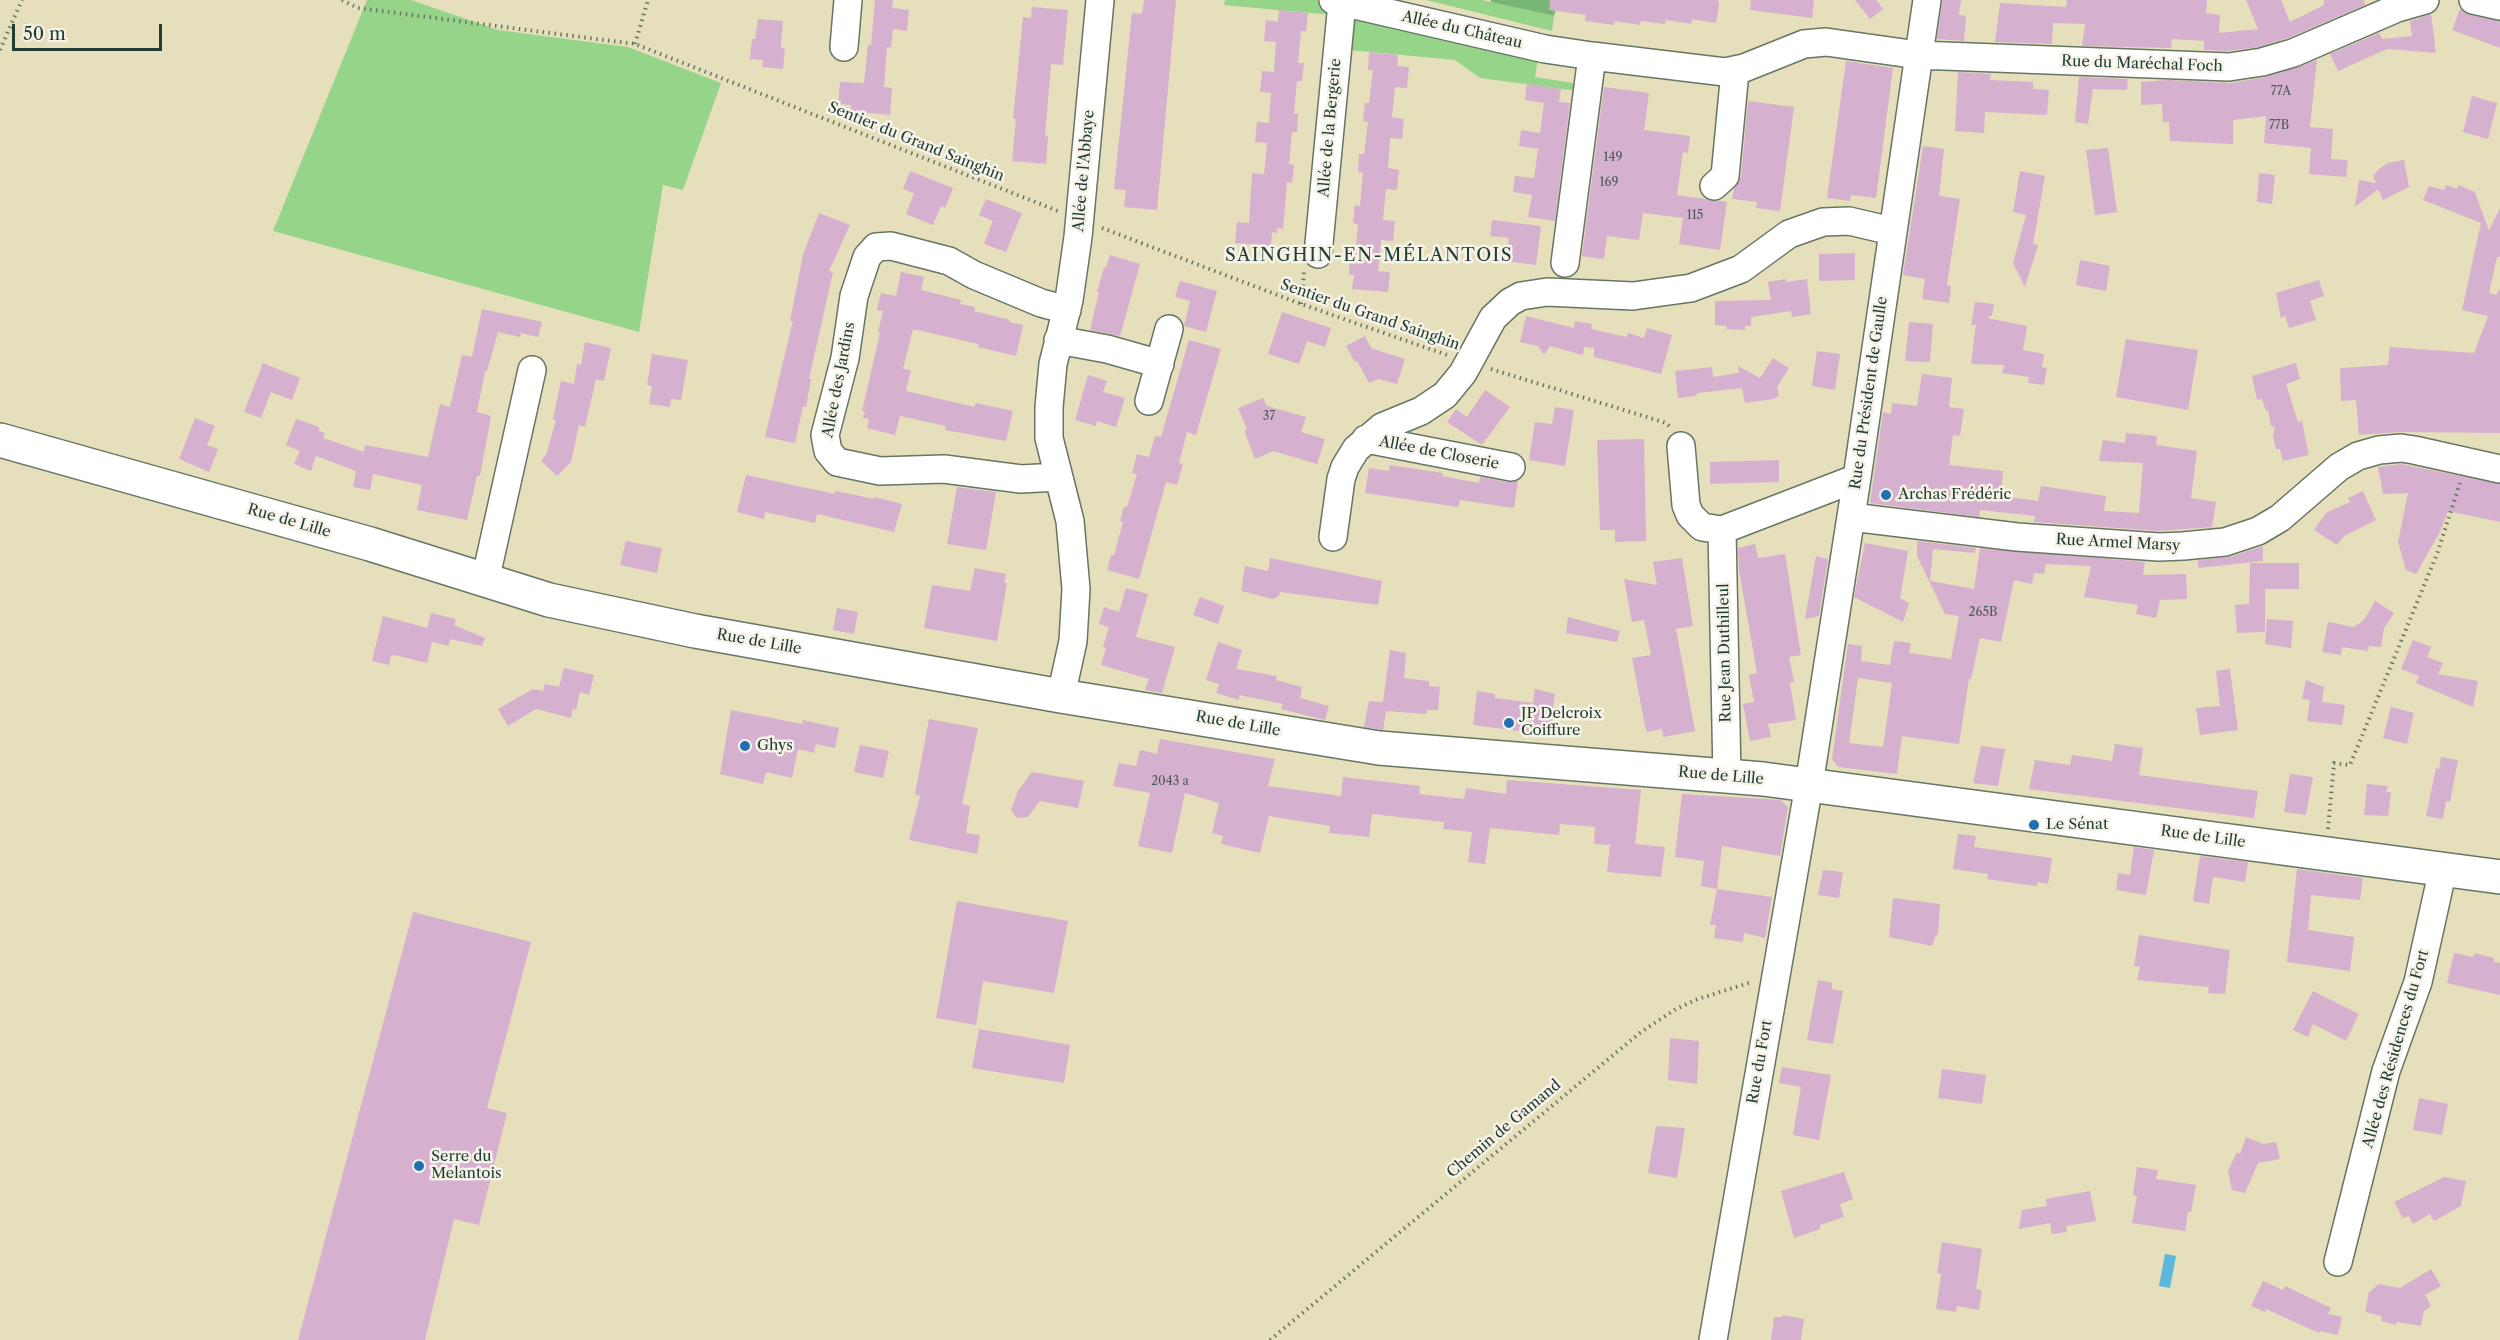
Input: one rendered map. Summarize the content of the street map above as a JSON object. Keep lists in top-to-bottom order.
{
  "streets": {
    "main road": ["Rue de Lille"],
    "street": [
      "Allée du Château",
      "Rue du Maréchal Foch",
      "Allée de la Bergerie",
      "Allée de l'Abbaye",
      "Allée des Jardins",
      "Rue du Président de Gaulle",
      "Allée de Closerie",
      "Rue Armel Marsy",
      "Rue Jean Duthilleul",
      "Allée des Résidences du Fort",
      "Rue du Fort"
    ],
    "path": ["Sentier du Grand Sainghin", "Chemin de Gamand"]
  },
  "crossings": [
    ["Allée du Château", "Rue du Maréchal Foch"],
    ["Allée du Château", "Allée de la Bergerie"],
    ["Allée du Château", "Rue du Président de Gaulle"],
    ["Rue du Maréchal Foch", "Rue du Président de Gaulle"],
    ["Sentier du Grand Sainghin", "Allée de l'Abbaye"],
    ["Sentier du Grand Sainghin", "Allée de Closerie"],
    ["Allée de l'Abbaye", "Allée des Jardins"],
    ["Allée de l'Abbaye", "Rue de Lille"],
    ["Rue du Président de Gaulle", "Allée de Closerie"],
    ["Rue du Président de Gaulle", "Rue de Lille"],
    ["Rue du Président de Gaulle", "Rue Armel Marsy"],
    ["Rue du Président de Gaulle", "Rue du Fort"],
    ["Rue de Lille", "Rue Jean Duthilleul"],
    ["Rue de Lille", "Allée des Résidences du Fort"],
    ["Rue de Lille", "Rue du Fort"],
    ["Rue du Fort", "Chemin de Gamand"]
  ],
  "districts": ["SAINGHIN-EN-MÉLANTOIS"],
  "places": [
    "Archas Frédéric",
    "JP Delcroix Coiffure",
    "Ghys",
    "Le Sénat",
    "Serre du Melantois"
  ],
  "house_numbers": [
    "77A",
    "77B",
    "149",
    "169",
    "115",
    "37",
    "265B",
    "2043 a"
  ],
  "scale_bar": "50 m"
}
